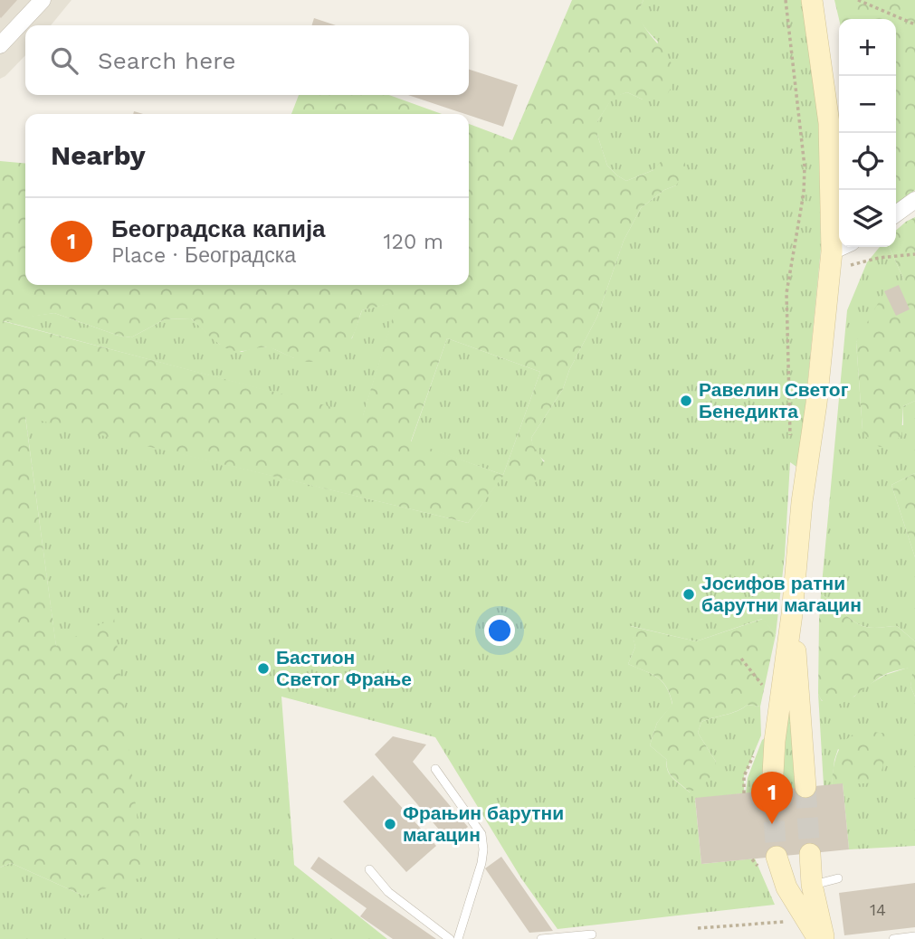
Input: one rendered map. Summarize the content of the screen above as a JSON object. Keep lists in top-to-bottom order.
{
  "places": [
    "Равелин Светог Бенедикта",
    "Јосифов ратни барутни магацин",
    "Бастион Светог Фрање",
    "Фрањин барутни магацин"
  ],
  "house_numbers": ["14"],
  "page": {
    "map_buttons": ["+", "−"],
    "search": "Search here",
    "heading": "Nearby",
    "list": [
      {
        "mark": "1",
        "name": "Београдска капија",
        "note": "Place · Београдска",
        "value": "120 m"
      }
    ],
    "pins": "1"
  }
}
